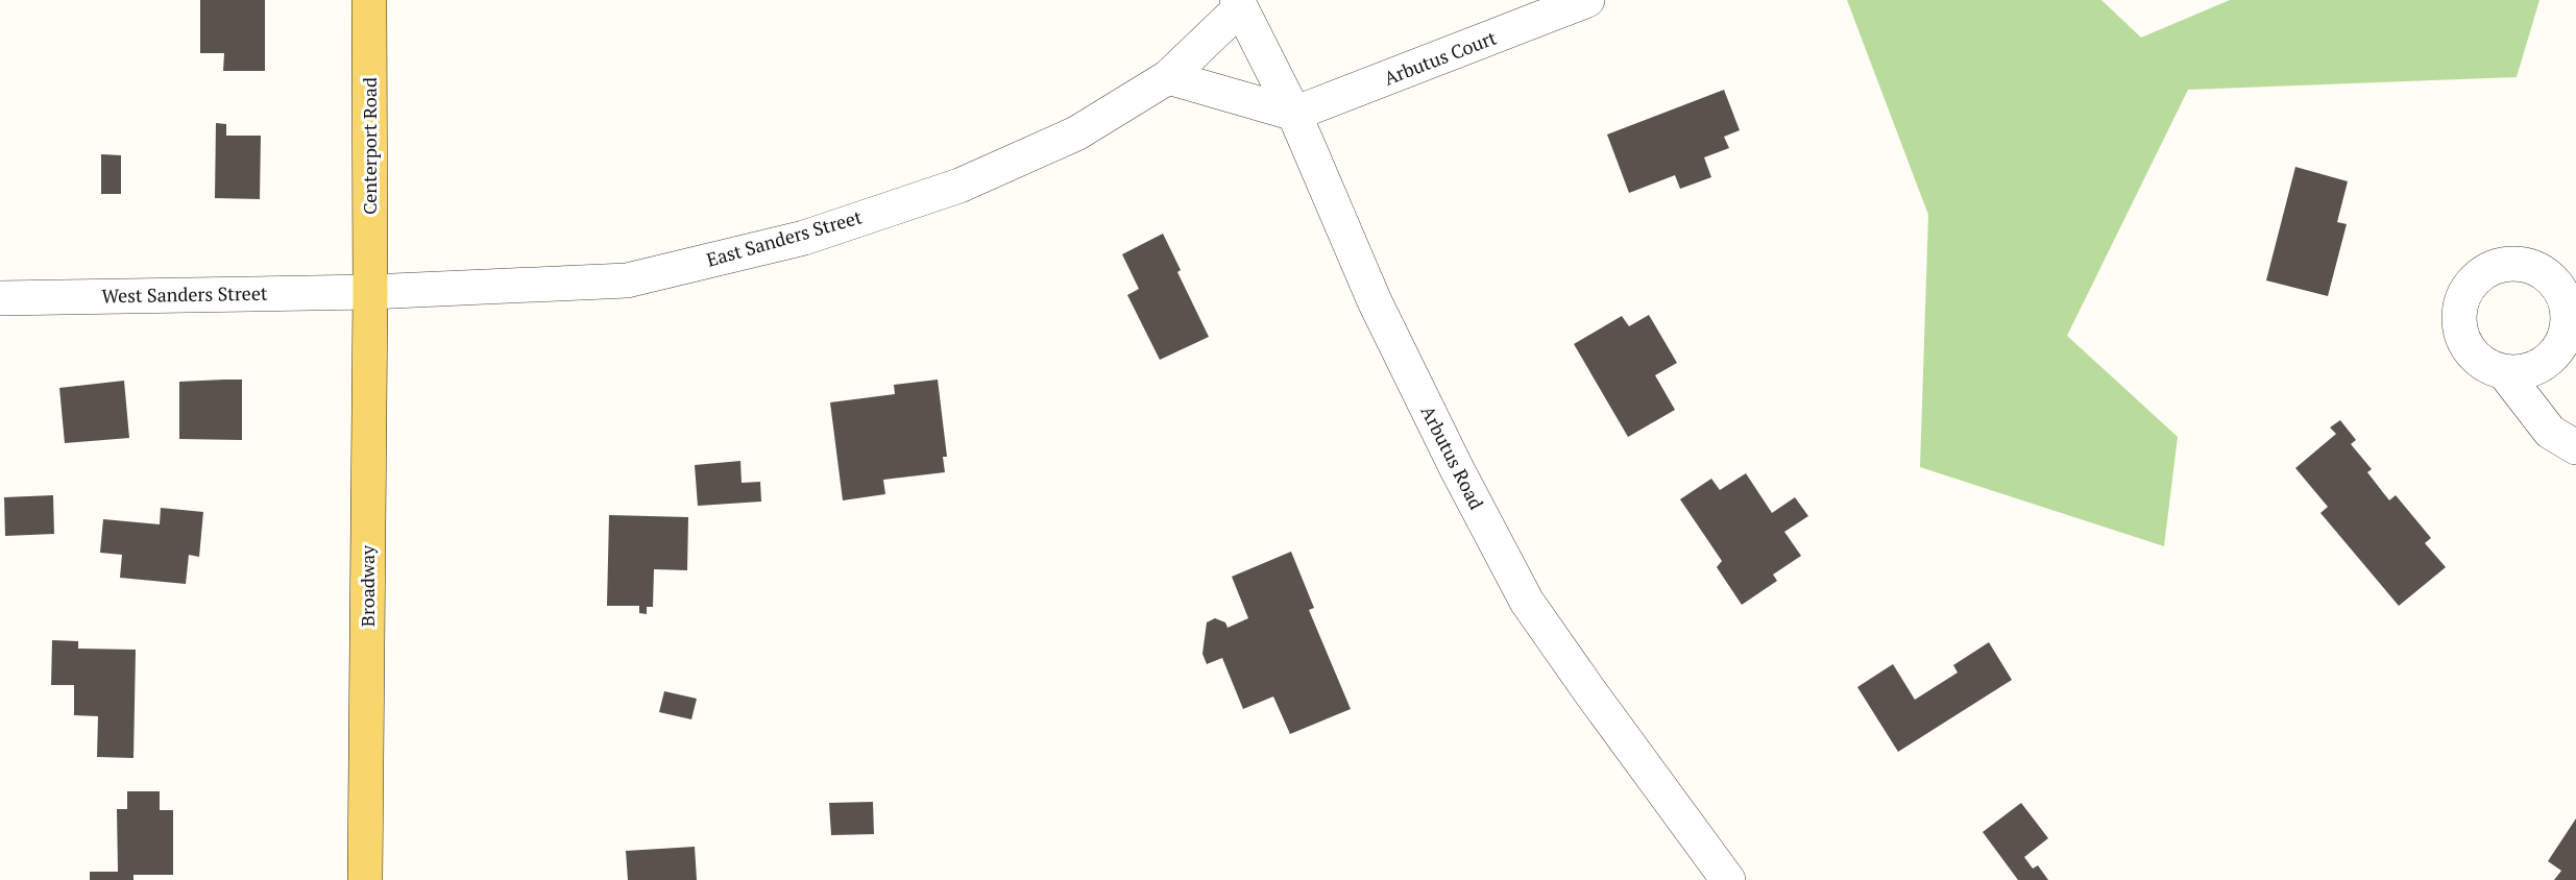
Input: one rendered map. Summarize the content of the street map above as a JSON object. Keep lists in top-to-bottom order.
{
  "streets": {
    "main road": ["Centerport Road", "Broadway"],
    "street": [
      "Arbutus Court",
      "East Sanders Street",
      "West Sanders Street",
      "Arbutus Road"
    ]
  },
  "crossings": [
    ["Arbutus Court", "Arbutus Road"],
    ["Centerport Road", "East Sanders Street"],
    ["Centerport Road", "West Sanders Street"],
    ["Centerport Road", "Broadway"],
    ["East Sanders Street", "West Sanders Street"],
    ["East Sanders Street", "Arbutus Road"],
    ["East Sanders Street", "Broadway"],
    ["West Sanders Street", "Broadway"]
  ]
}
